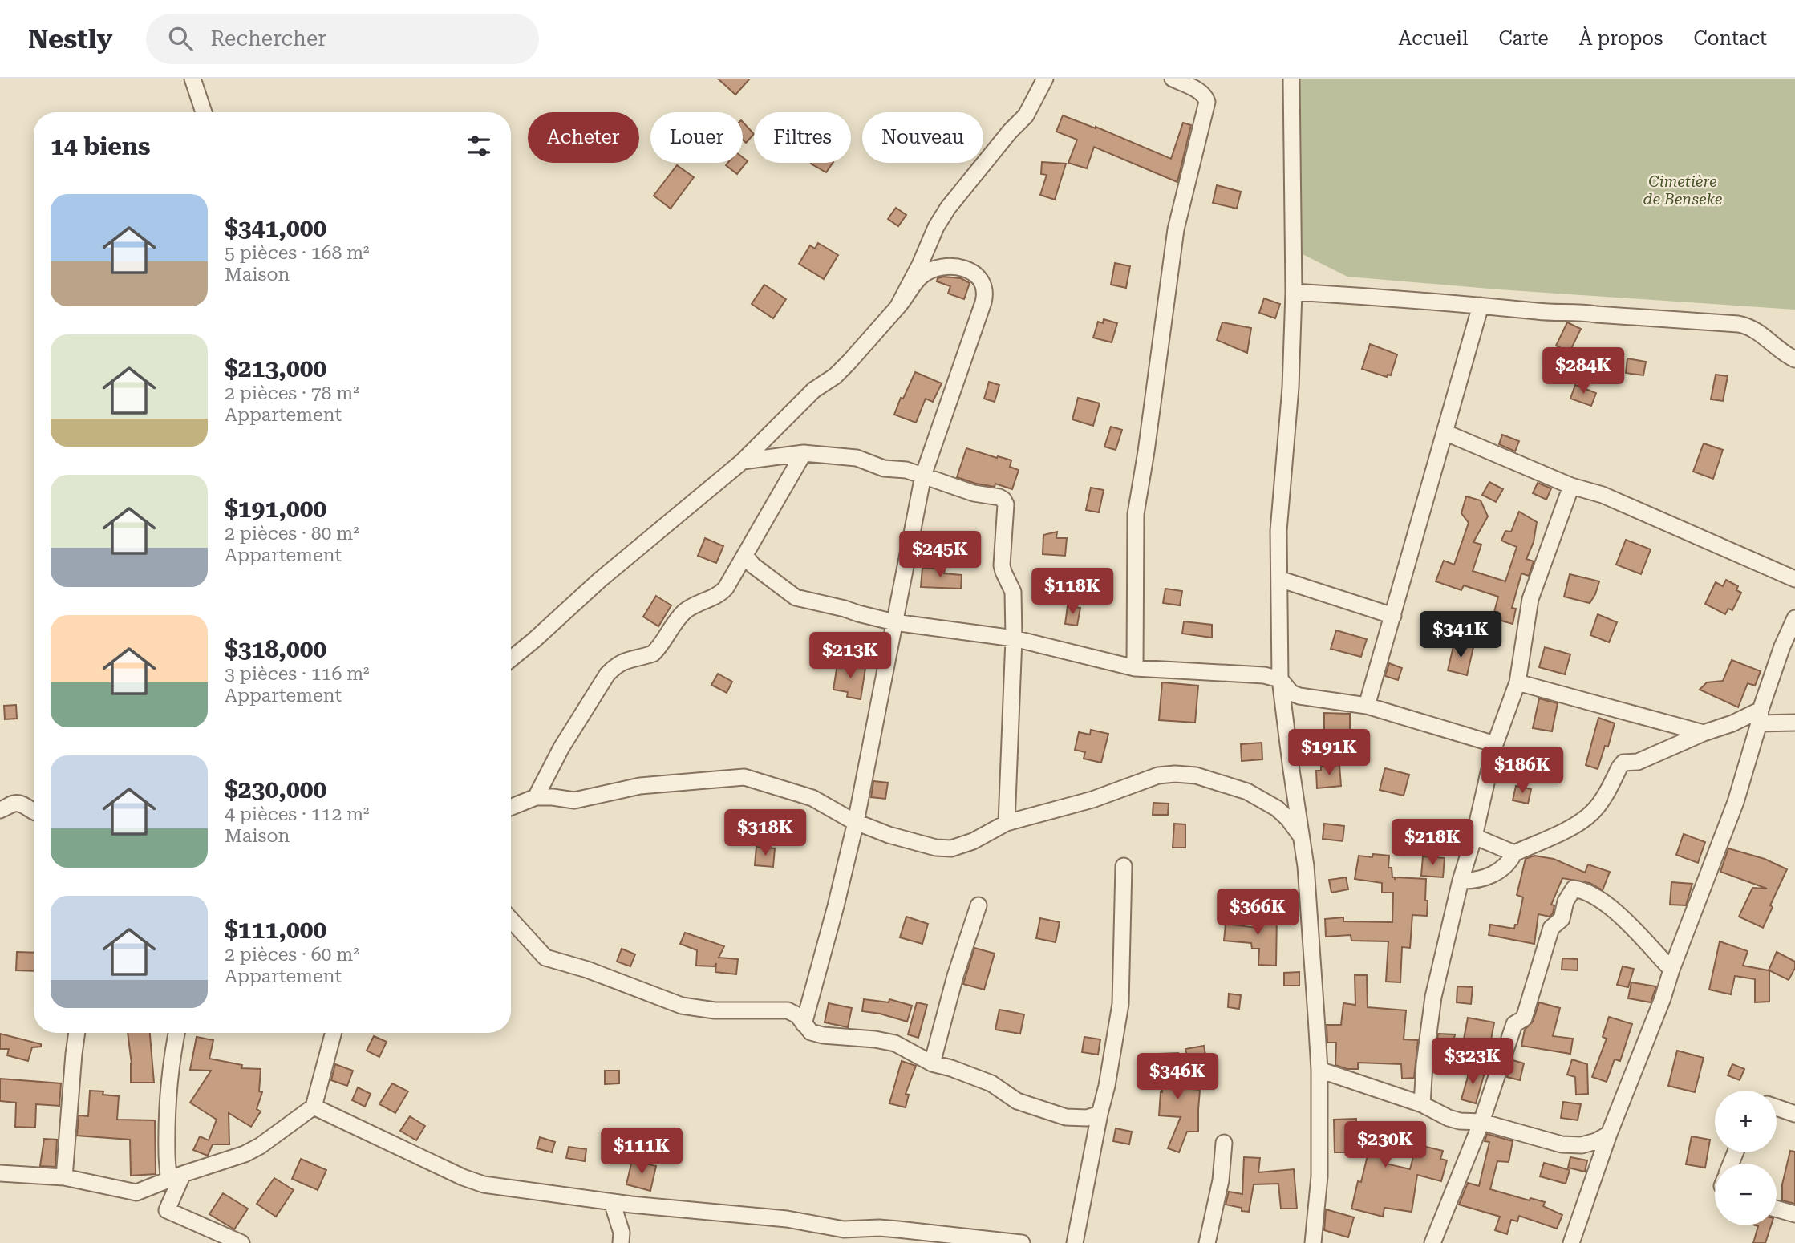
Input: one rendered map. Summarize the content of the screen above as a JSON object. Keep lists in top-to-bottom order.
{
  "parks": ["Cimetière de Benseke"],
  "page": {
    "header": "Nestly",
    "search": "Rechercher",
    "nav": [
      "Accueil",
      "Carte",
      "À propos",
      "Contact"
    ],
    "chip": [
      "Acheter",
      "Louer",
      "Filtres",
      "Nouveau"
    ],
    "heading": "14 biens",
    "list": [
      {
        "name": "$341,000",
        "note": "5 pièces · 168 m² · Maison"
      },
      {
        "name": "$213,000",
        "note": "2 pièces · 78 m² · Appartement"
      },
      {
        "name": "$191,000",
        "note": "2 pièces · 80 m² · Appartement"
      },
      {
        "name": "$318,000",
        "note": "3 pièces · 116 m² · Appartement"
      },
      {
        "name": "$230,000",
        "note": "4 pièces · 112 m² · Maison"
      },
      {
        "name": "$111,000",
        "note": "2 pièces · 60 m² · Appartement"
      }
    ],
    "price": [
      "$284K",
      "$245K",
      "$118K",
      "$341K",
      "$213K",
      "$191K",
      "$186K",
      "$318K",
      "$218K",
      "$366K",
      "$323K",
      "$346K",
      "$230K",
      "$111K"
    ],
    "map_buttons": ["+", "−"]
  }
}
